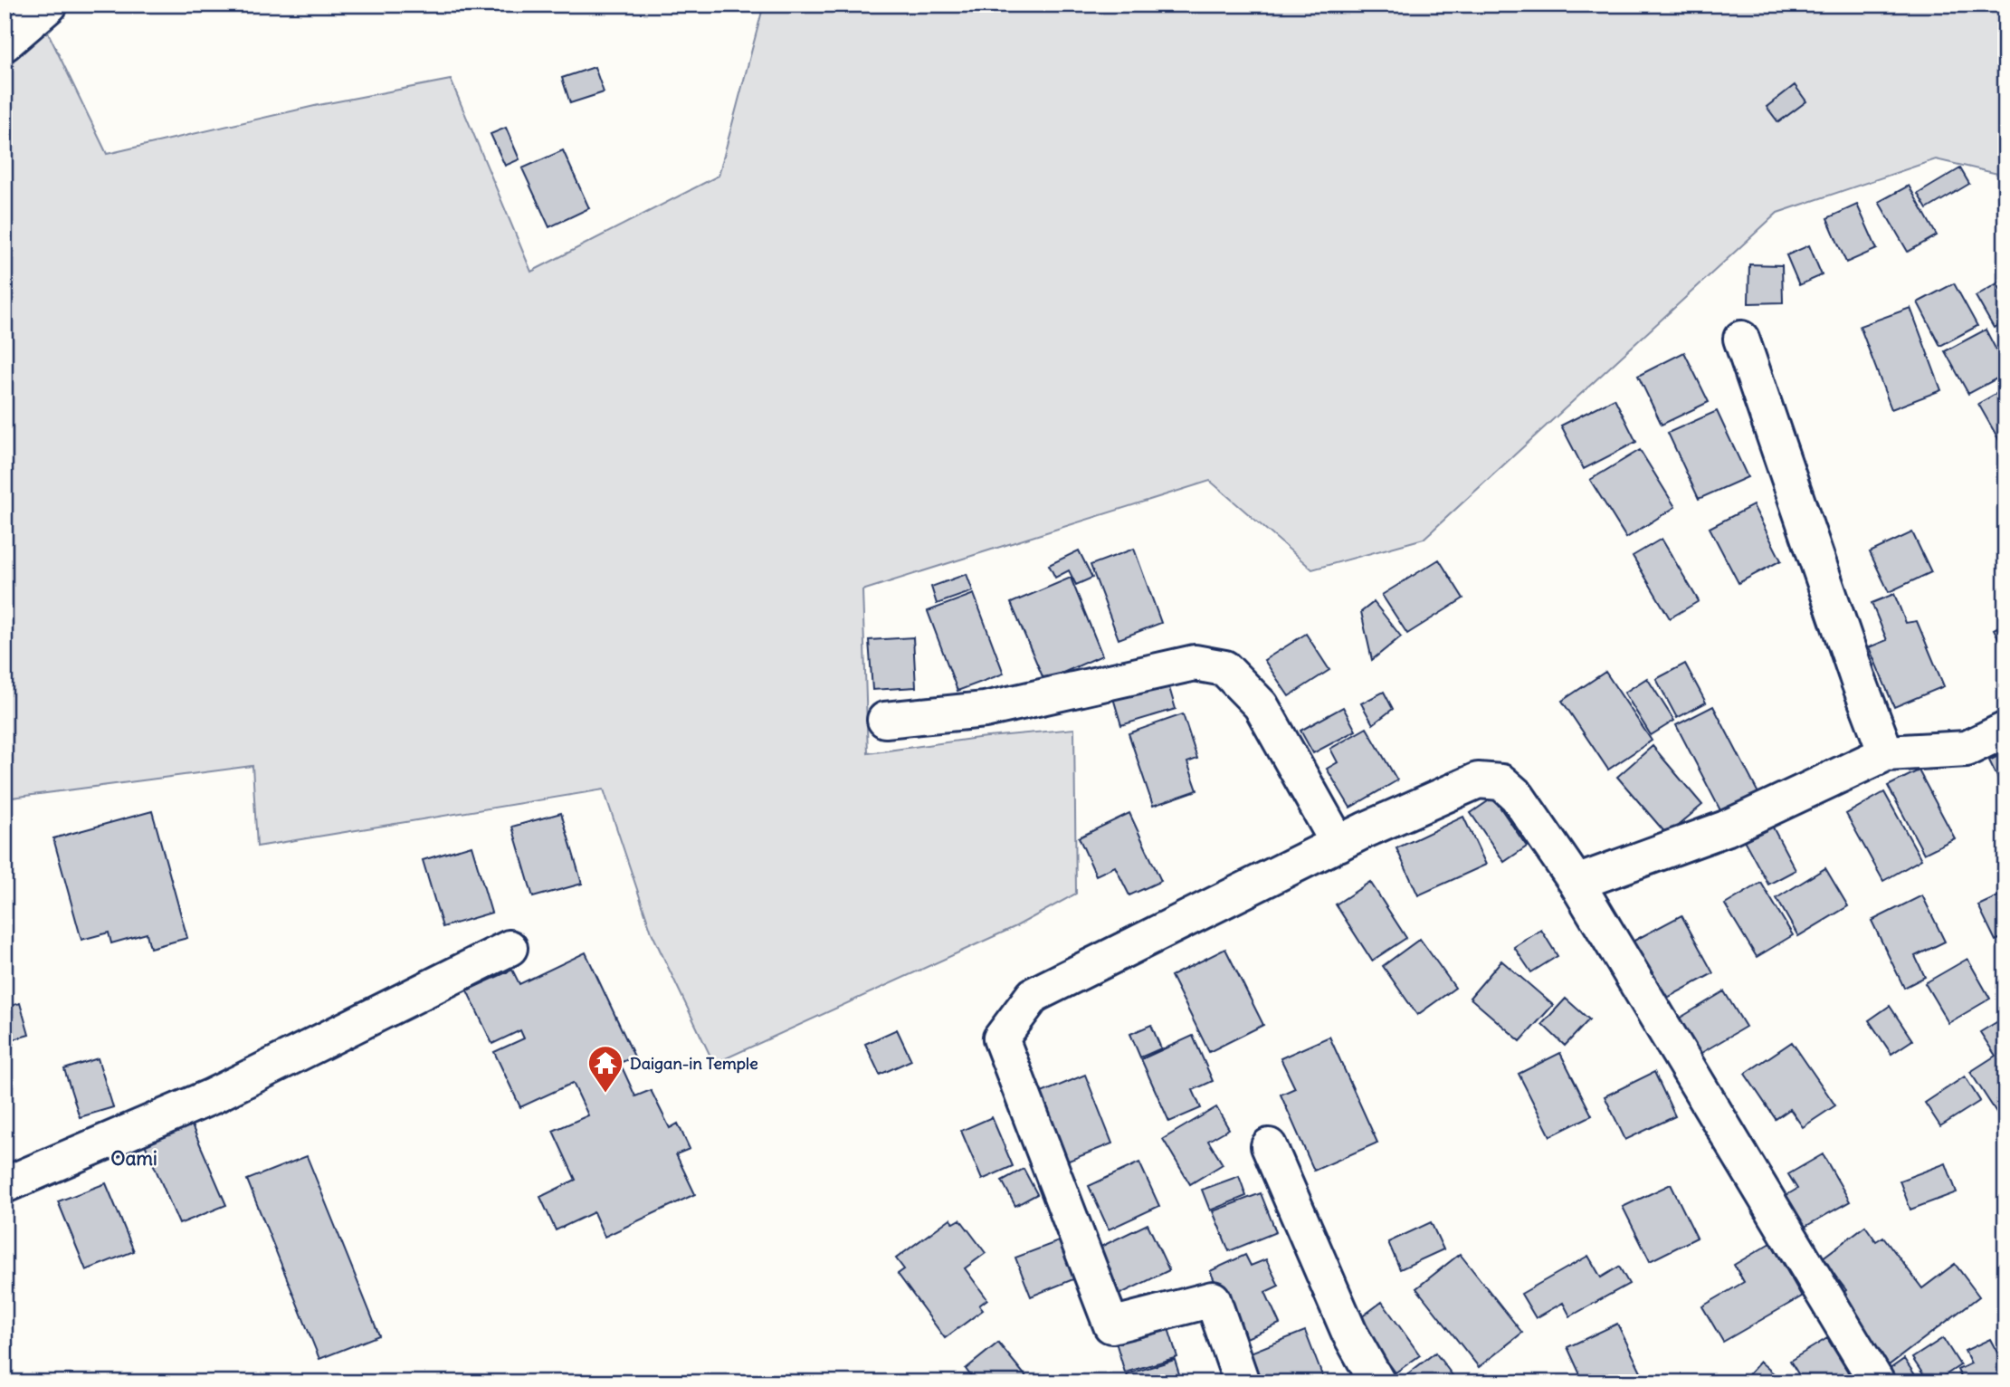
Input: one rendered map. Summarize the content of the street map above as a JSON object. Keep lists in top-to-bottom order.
{
  "districts": ["Oami"],
  "places": {
    "temple": ["Daigan-in Temple"]
  }
}
